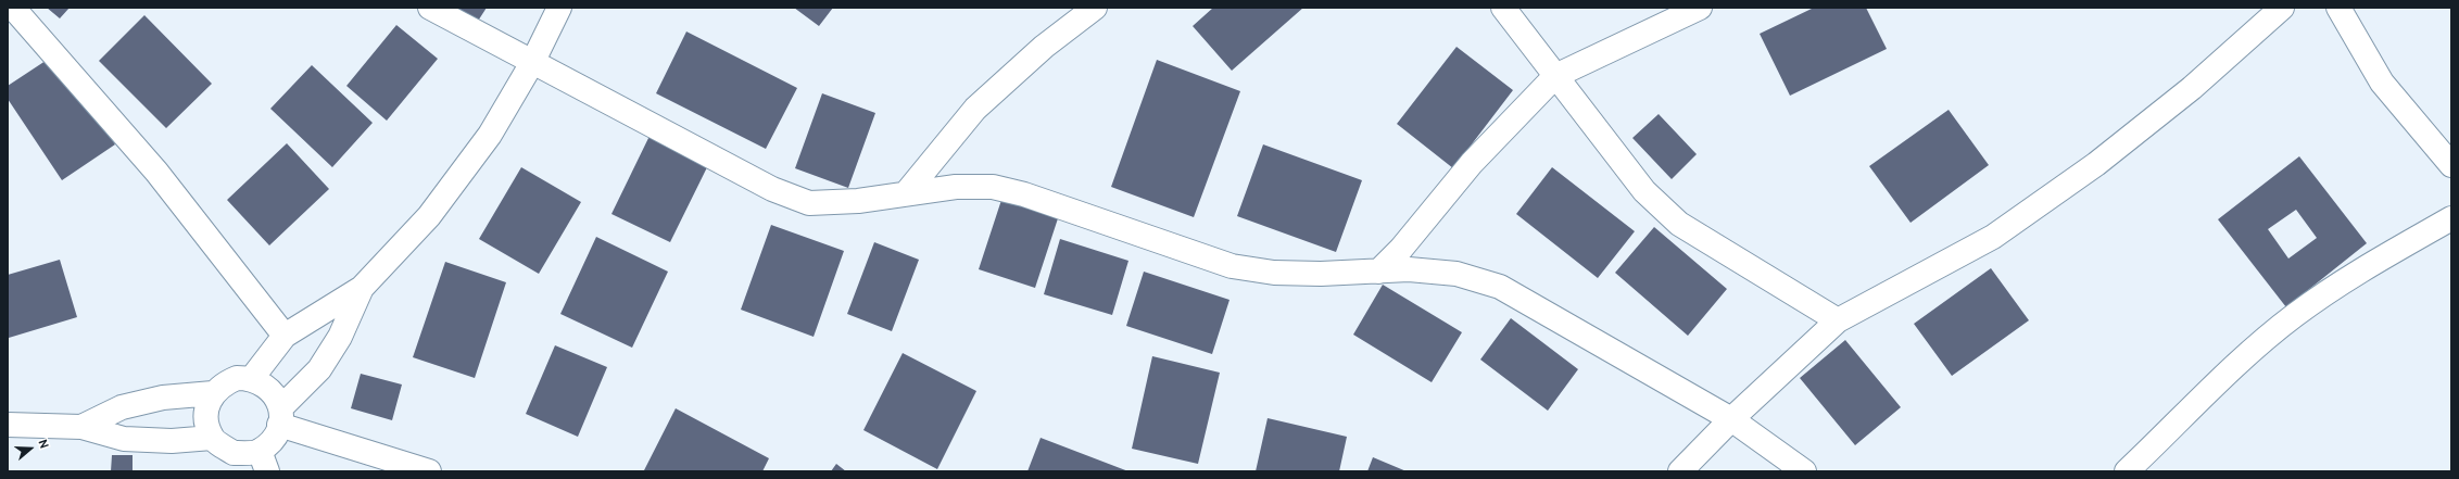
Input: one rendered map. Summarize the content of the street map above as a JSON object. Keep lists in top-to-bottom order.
{
  "north": "right"
}
